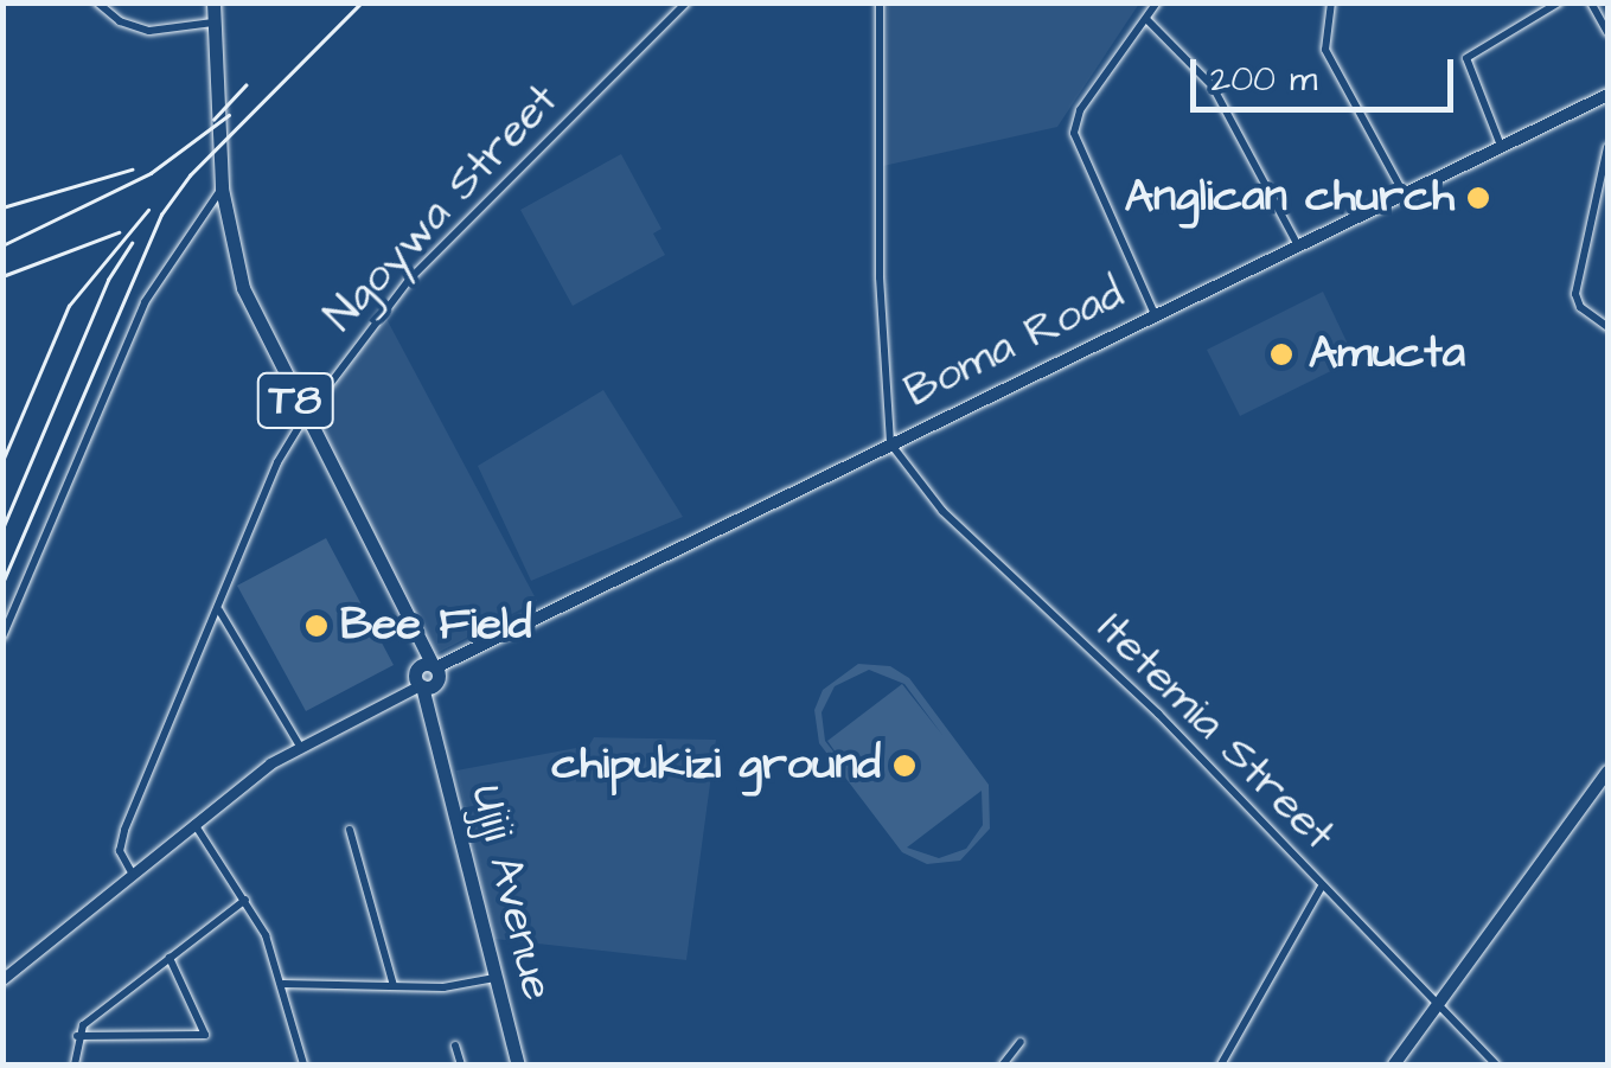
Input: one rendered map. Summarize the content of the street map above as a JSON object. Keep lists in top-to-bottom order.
{
  "streets": {
    "highway": ["T8", "Ujiji Avenue"],
    "main road": ["Boma Road"],
    "street": ["Ngoywa Street", "Itetemia Street"]
  },
  "crossings": [
    ["Ngoywa Street", "T8"],
    ["Boma Road", "T8"],
    ["Boma Road", "Itetemia Street"],
    ["Boma Road", "Ujiji Avenue"],
    ["T8", "Ujiji Avenue"]
  ],
  "places": [
    "Anglican church",
    "Amucta",
    "Bee Field",
    "chipukizi ground"
  ],
  "scale_bar": "200 m"
}
